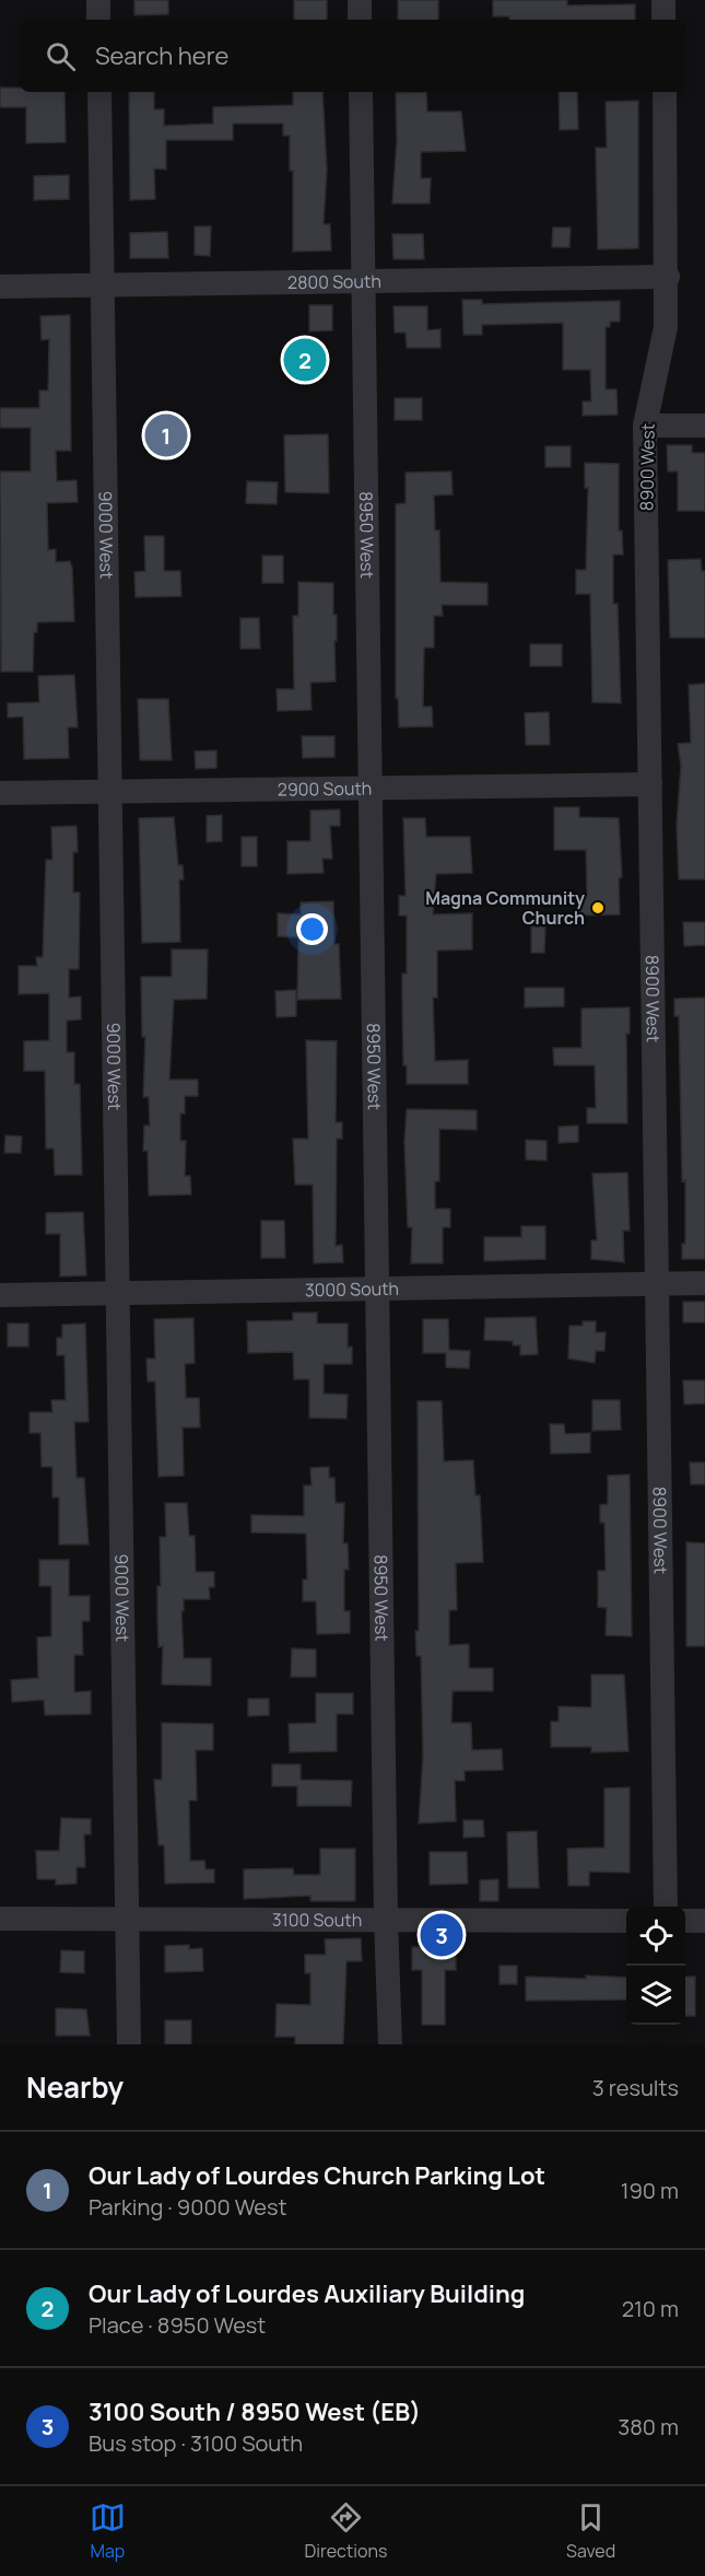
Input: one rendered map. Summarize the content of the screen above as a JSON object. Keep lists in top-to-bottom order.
{
  "streets": {
    "street": [
      "2800 South",
      "8900 West",
      "9000 West",
      "8950 West",
      "2900 South",
      "3000 South",
      "3100 South"
    ]
  },
  "crossings": [
    ["2800 South", "8900 West"],
    ["2800 South", "9000 West"],
    ["2800 South", "8950 West"],
    ["8900 West", "2900 South"],
    ["8900 West", "3000 South"],
    ["9000 West", "2900 South"],
    ["9000 West", "3000 South"],
    ["9000 West", "3100 South"],
    ["8950 West", "2900 South"],
    ["8950 West", "3000 South"],
    ["8950 West", "3100 South"]
  ],
  "places": ["Magna Community Church"],
  "page": {
    "search": "Search here",
    "pins": ["2", "1", "3"],
    "heading": ["Nearby", "3 results"],
    "list": [
      {
        "mark": "1",
        "name": "Our Lady of Lourdes Church Parking Lot",
        "note": "Parking · 9000 West",
        "value": "190 m"
      },
      {
        "mark": "2",
        "name": "Our Lady of Lourdes Auxiliary Building",
        "note": "Place · 8950 West",
        "value": "210 m"
      },
      {
        "mark": "3",
        "name": "3100 South / 8950 West (EB)",
        "note": "Bus stop · 3100 South",
        "value": "380 m"
      }
    ],
    "nav": ["Map", "Directions", "Saved"]
  }
}
